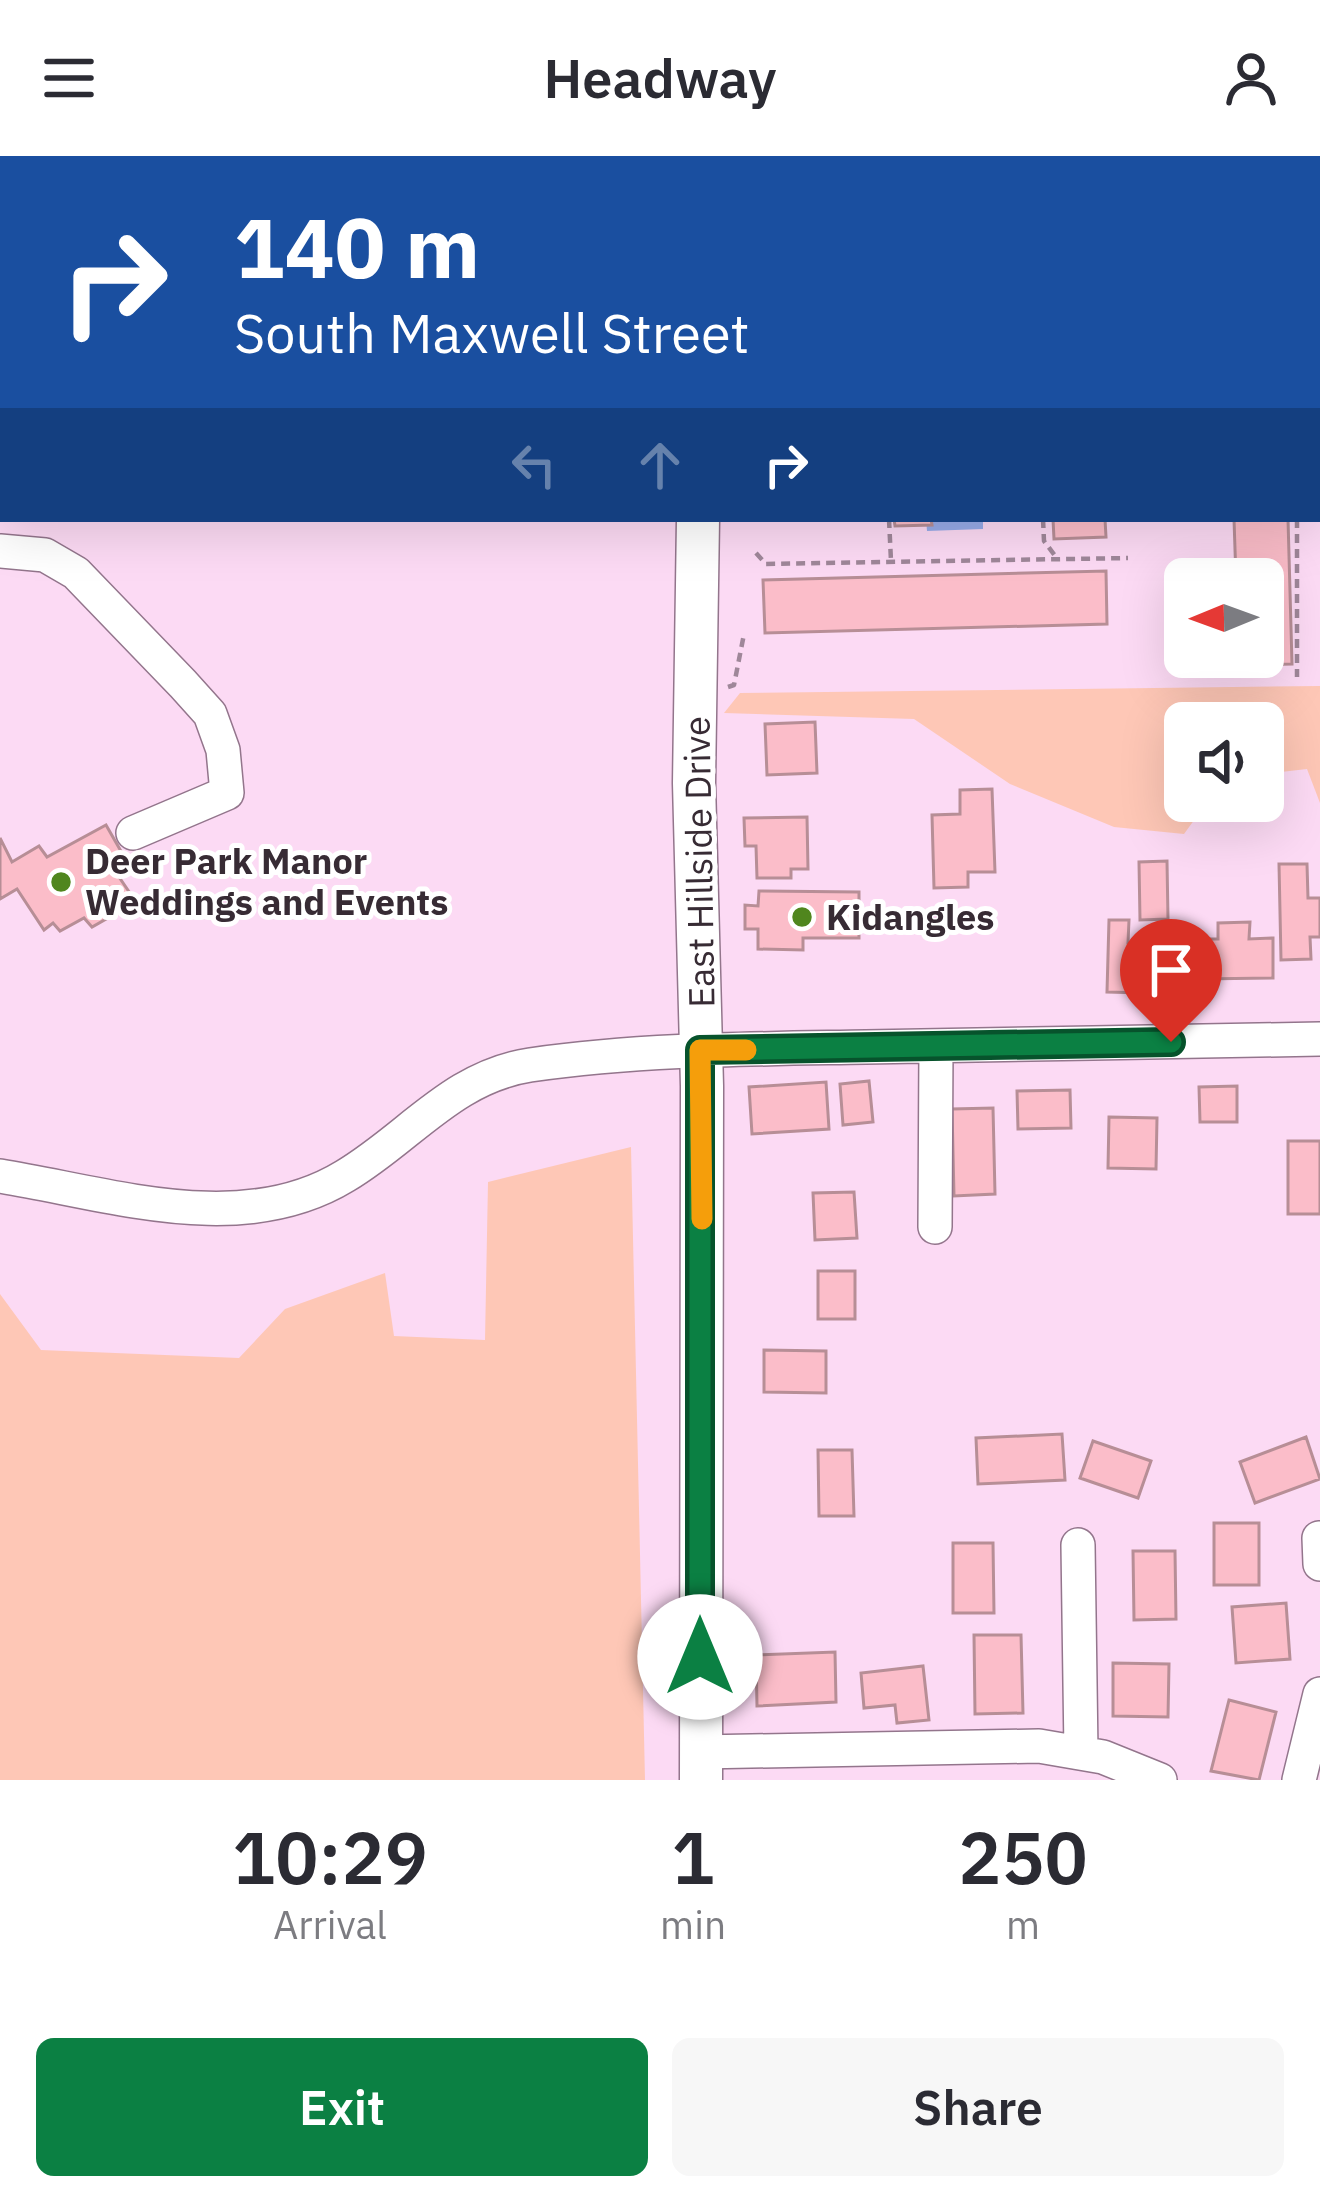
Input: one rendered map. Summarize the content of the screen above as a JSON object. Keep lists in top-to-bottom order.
{
  "streets": {
    "main road": ["East Hillside Drive"]
  },
  "places": ["Deer Park Manor Weddings and Events", "Kidangles"],
  "north": "left",
  "page": {
    "header": "Headway",
    "turn": ["140 m", "South Maxwell Street"],
    "eta": [
      "10:29",
      "Arrival",
      "1",
      "min",
      "250",
      "m"
    ],
    "buttons": ["Exit", "Share"]
  }
}
